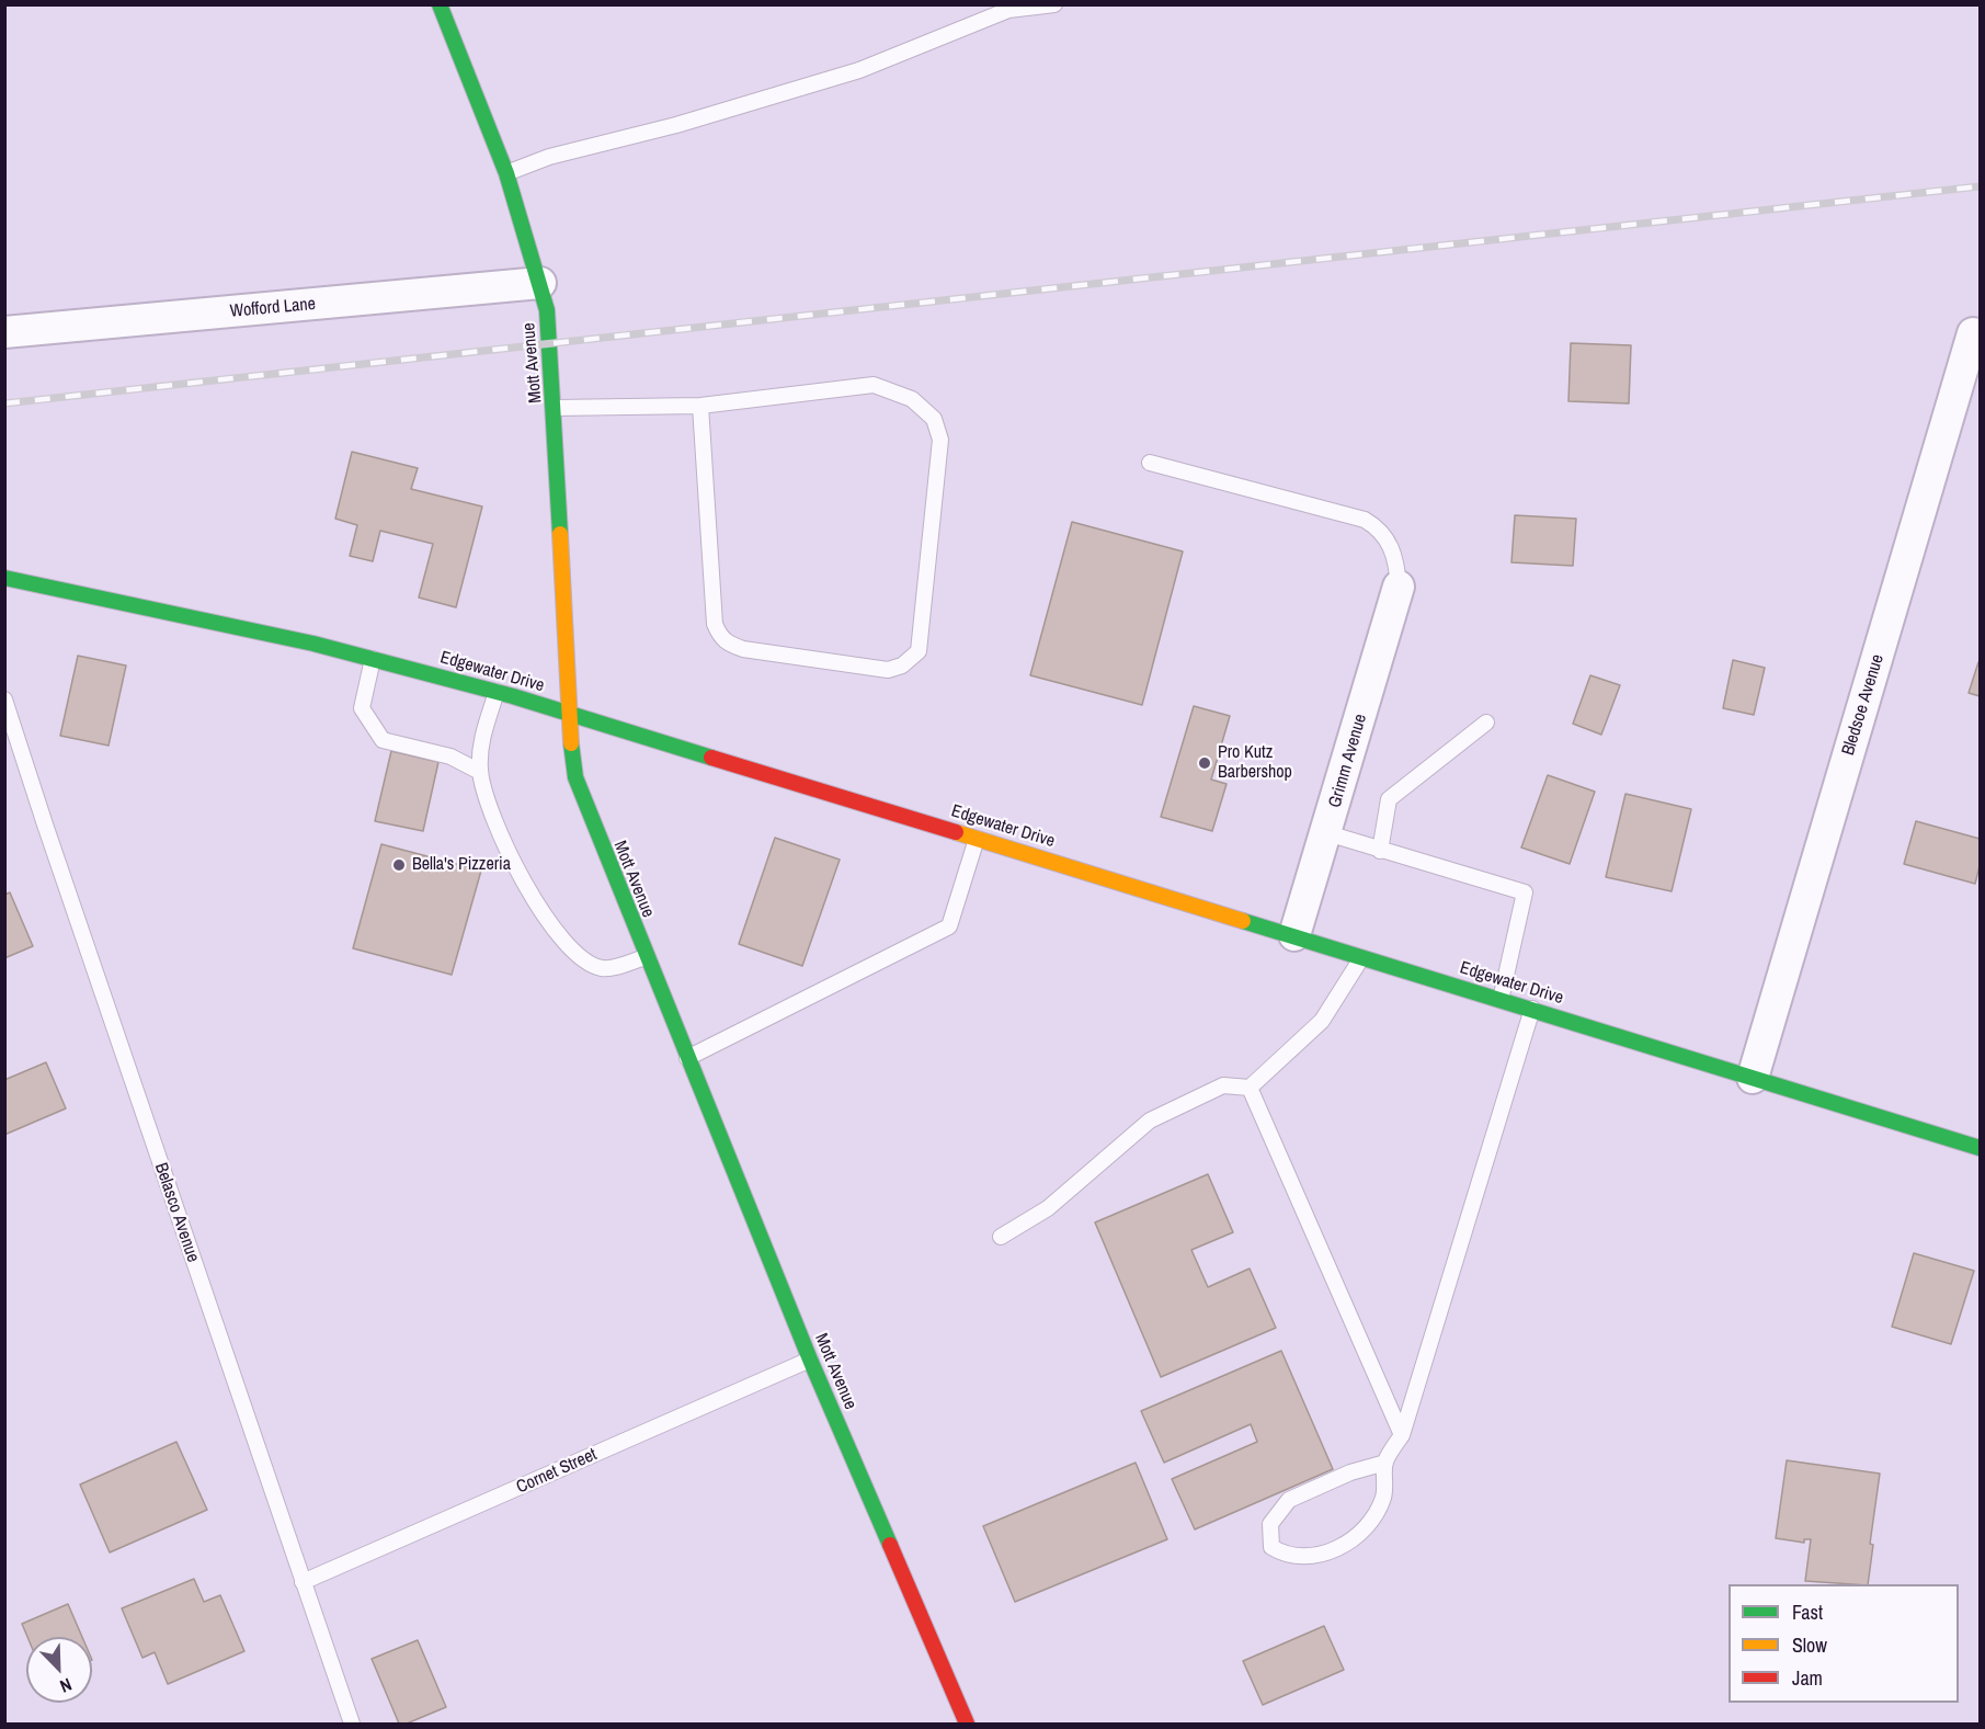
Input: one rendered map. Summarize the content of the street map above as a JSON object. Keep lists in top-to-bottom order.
{
  "streets": {
    "main road": ["Mott Avenue", "Edgewater Drive"],
    "street": ["Wofford Lane", "Bledsoe Avenue", "Grimm Avenue"],
    "lane": ["Belasco Avenue", "Cornet Street"]
  },
  "crossings": [
    ["Wofford Lane", "Mott Avenue"],
    ["Mott Avenue", "Edgewater Drive"],
    ["Mott Avenue", "Cornet Street"],
    ["Edgewater Drive", "Bledsoe Avenue"],
    ["Edgewater Drive", "Grimm Avenue"],
    ["Belasco Avenue", "Cornet Street"]
  ],
  "places": ["Pro Kutz Barbershop", "Bella's Pizzeria"],
  "legend": ["Fast", "Slow", "Jam"],
  "north": "bottom right"
}
